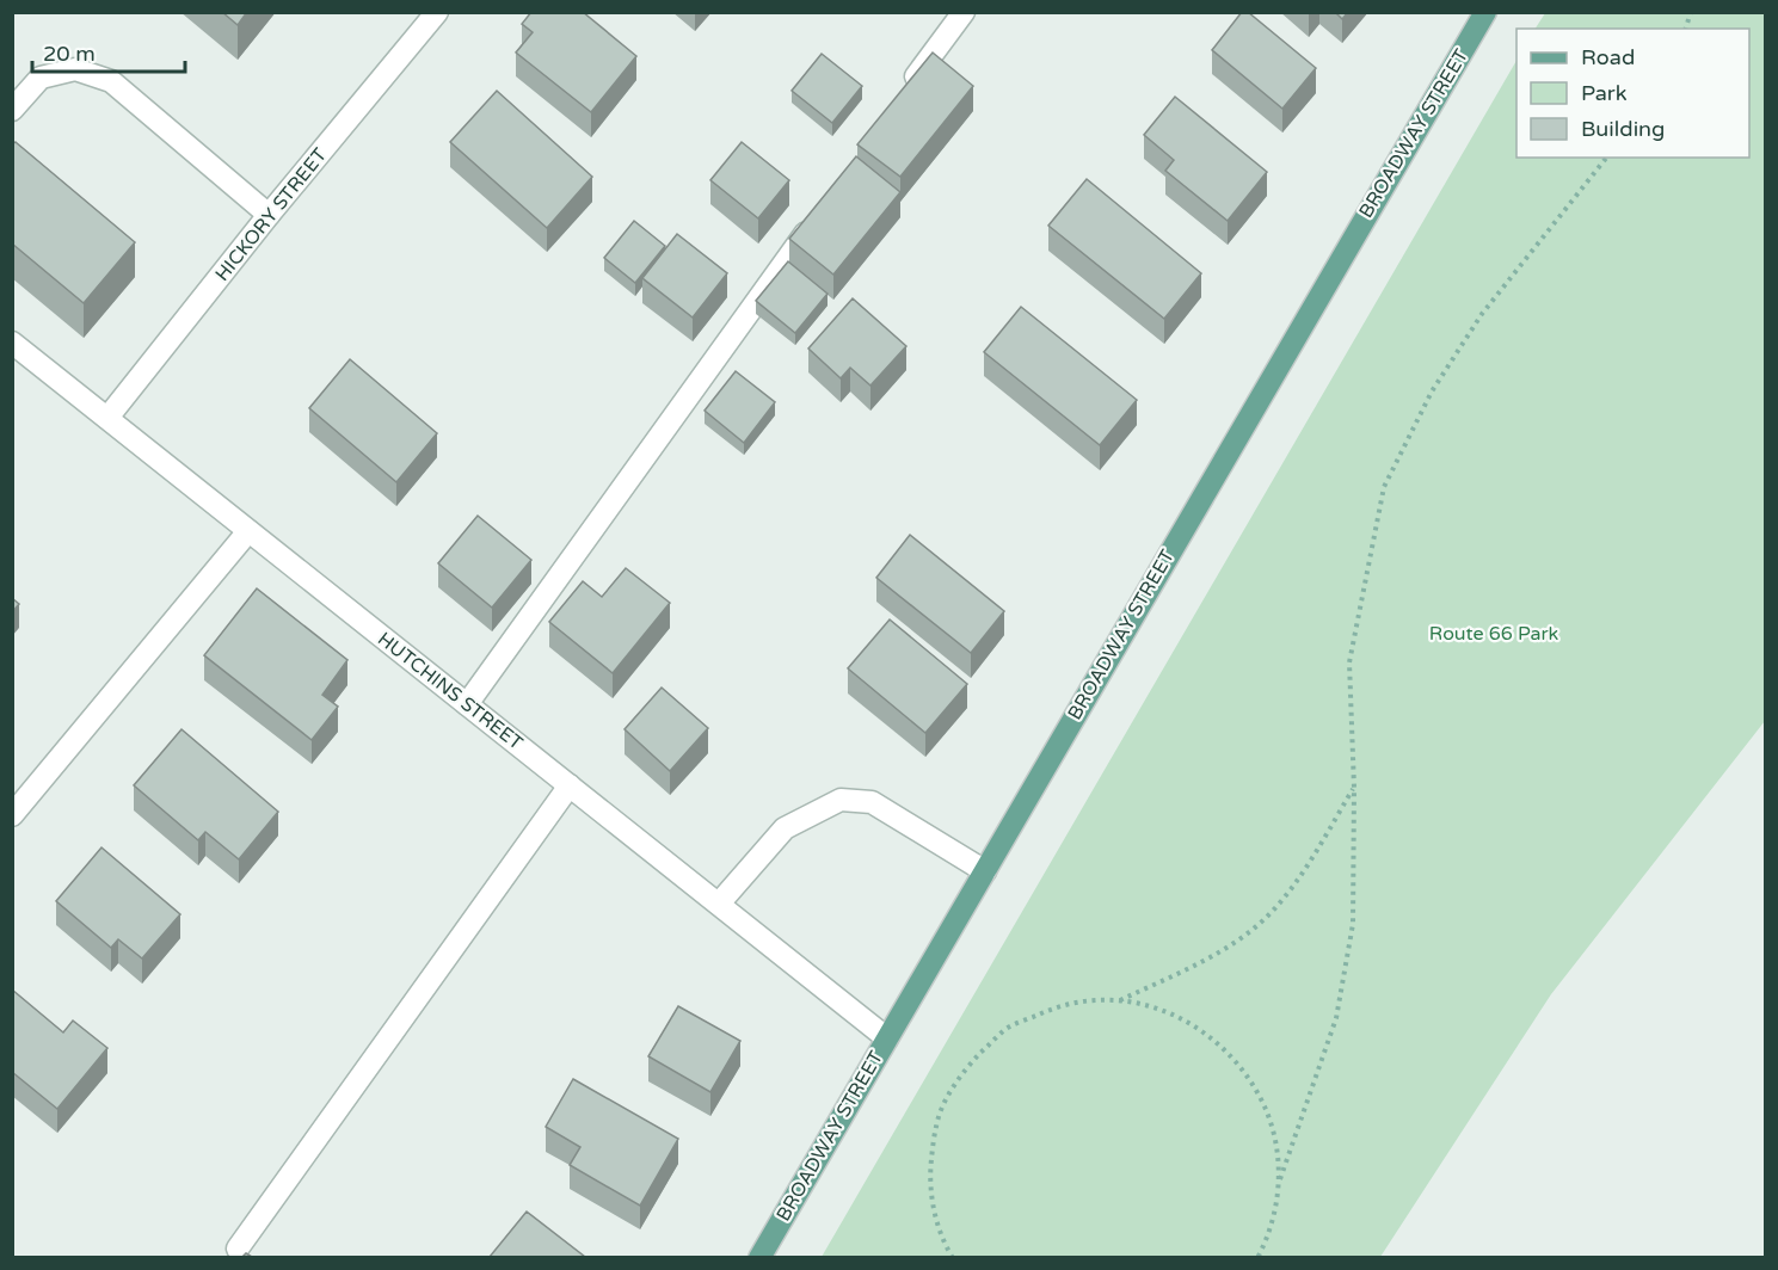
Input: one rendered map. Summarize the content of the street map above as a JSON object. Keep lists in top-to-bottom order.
{
  "streets": {
    "main road": ["BROADWAY STREET"],
    "street": ["HICKORY STREET", "HUTCHINS STREET"]
  },
  "crossings": [
    ["BROADWAY STREET", "HUTCHINS STREET"],
    ["HICKORY STREET", "HUTCHINS STREET"]
  ],
  "parks": ["Route 66 Park"],
  "legend": ["Road", "Park", "Building"],
  "scale_bar": "20 m"
}
